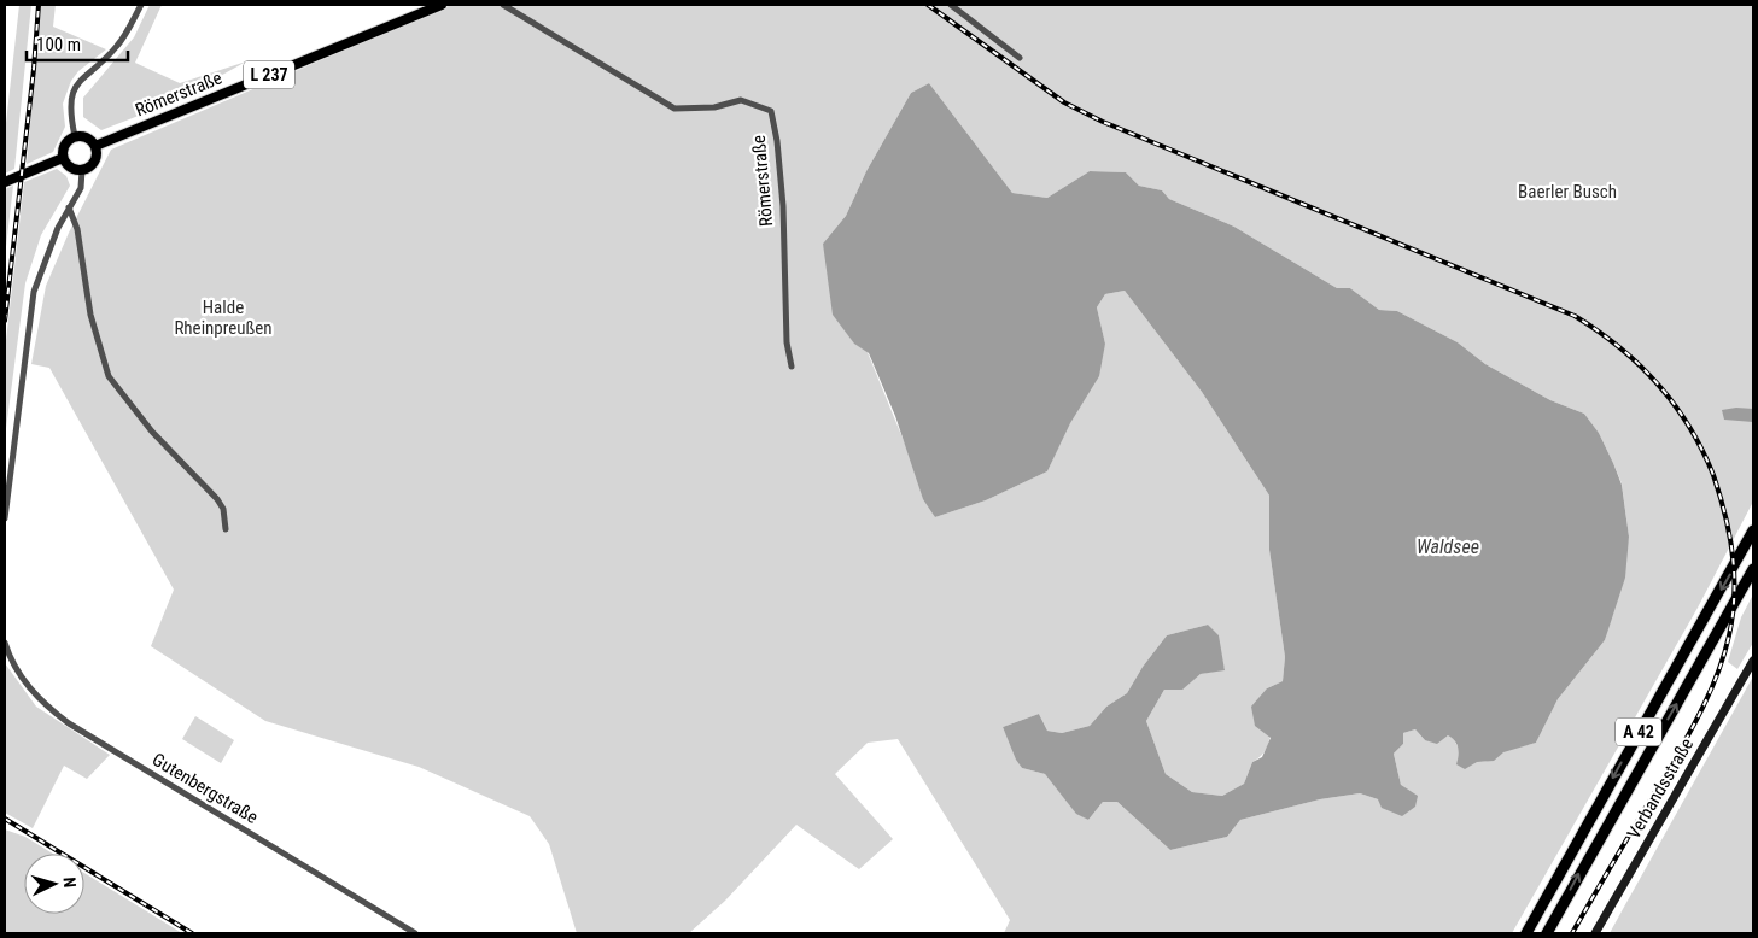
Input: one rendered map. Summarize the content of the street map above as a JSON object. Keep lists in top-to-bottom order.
{
  "streets": {
    "highway": ["A 42"],
    "main road": ["L 237", "Römerstraße", "Verbandsstraße"],
    "street": ["Gutenbergstraße"]
  },
  "water": ["Waldsee"],
  "parks": ["Baerler Busch", "Halde Rheinpreußen"],
  "scale_bar": "100 m",
  "north": "right"
}
